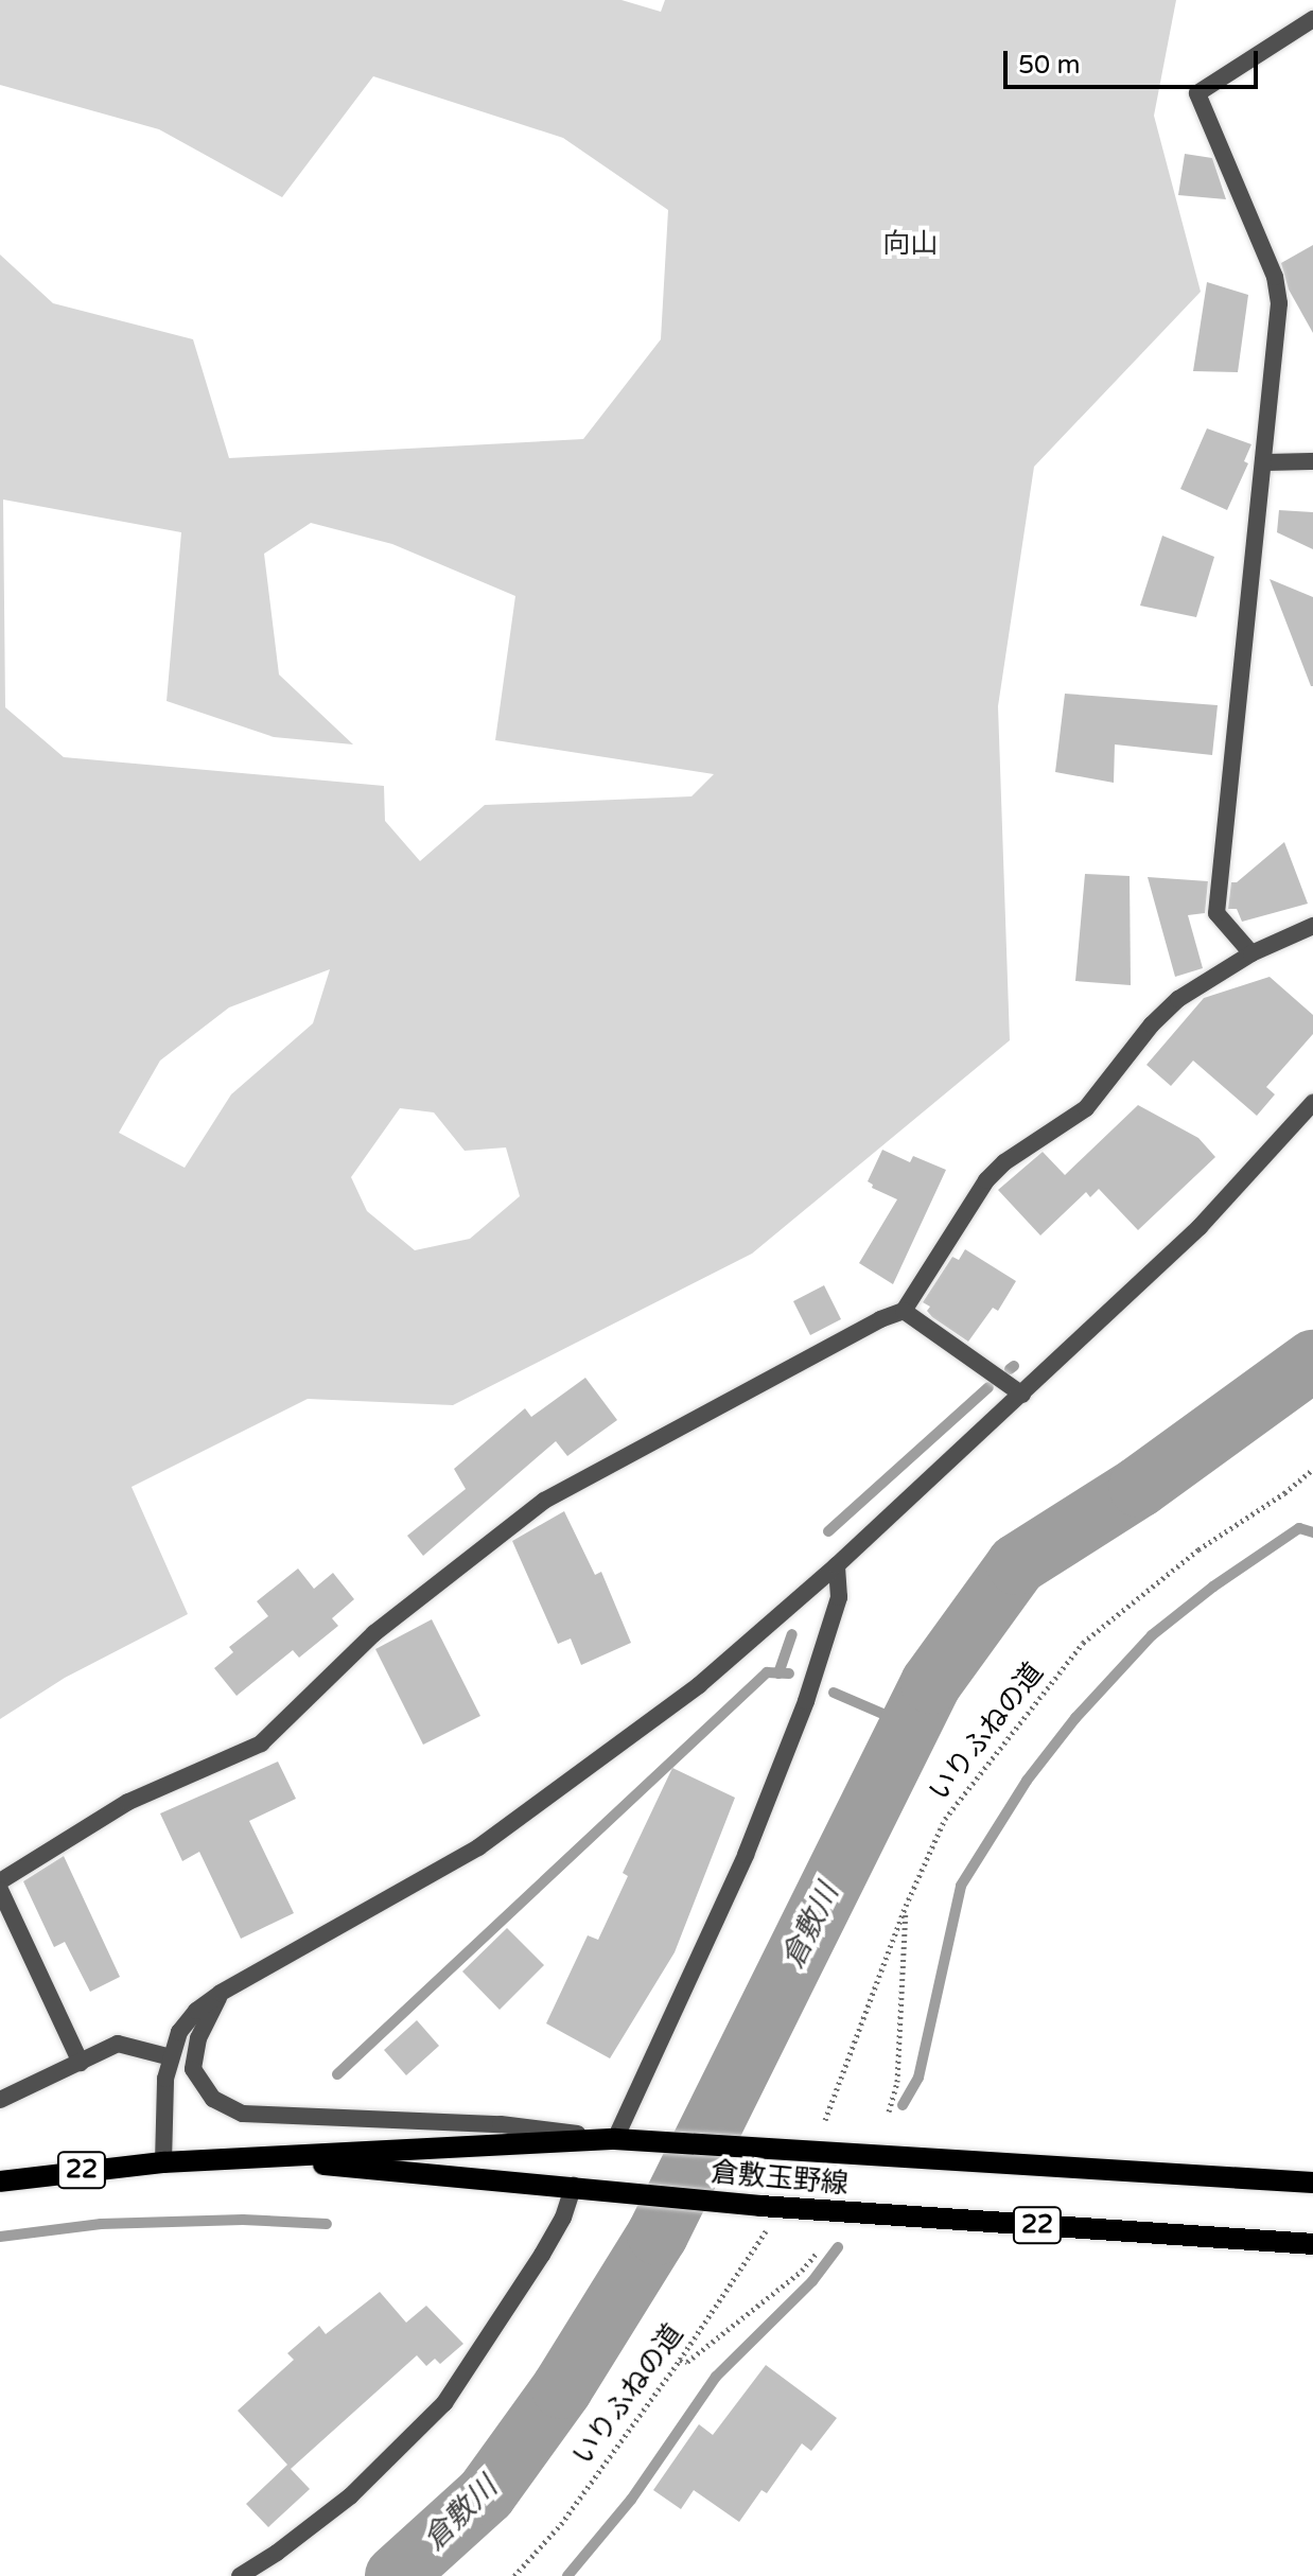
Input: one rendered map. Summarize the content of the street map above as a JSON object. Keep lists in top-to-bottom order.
{
  "streets": {
    "main road": ["22", "倉敷玉野線"],
    "path": ["いりふねの道"]
  },
  "water": ["倉敷川"],
  "parks": ["向山"],
  "scale_bar": "50 m"
}
